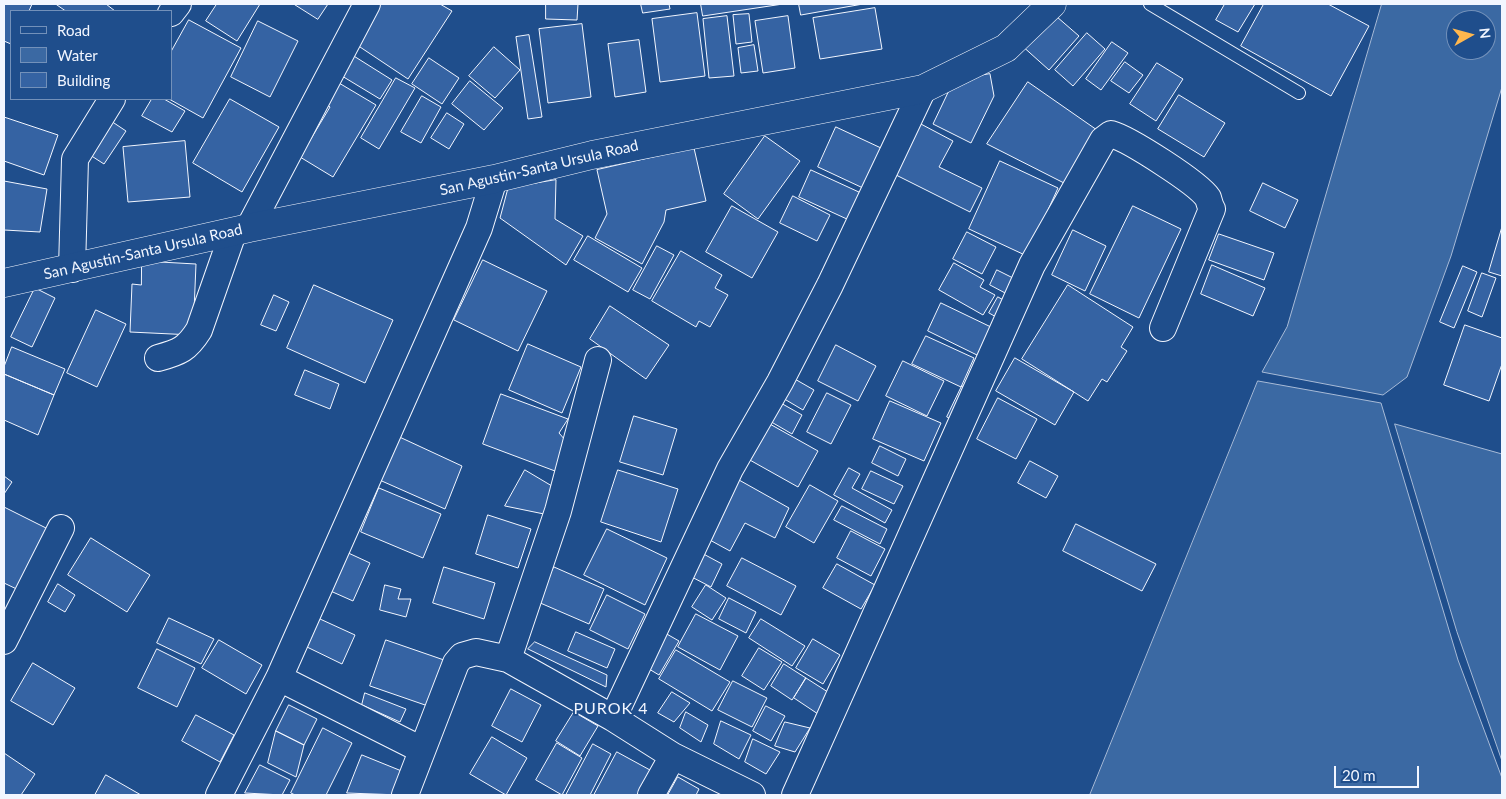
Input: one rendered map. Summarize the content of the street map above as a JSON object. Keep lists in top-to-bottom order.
{
  "streets": {
    "street": ["San Agustin-Santa Ursula Road"]
  },
  "districts": ["PUROK 4"],
  "legend": ["Road", "Water", "Building"],
  "scale_bar": "20 m",
  "north": "right"
}
